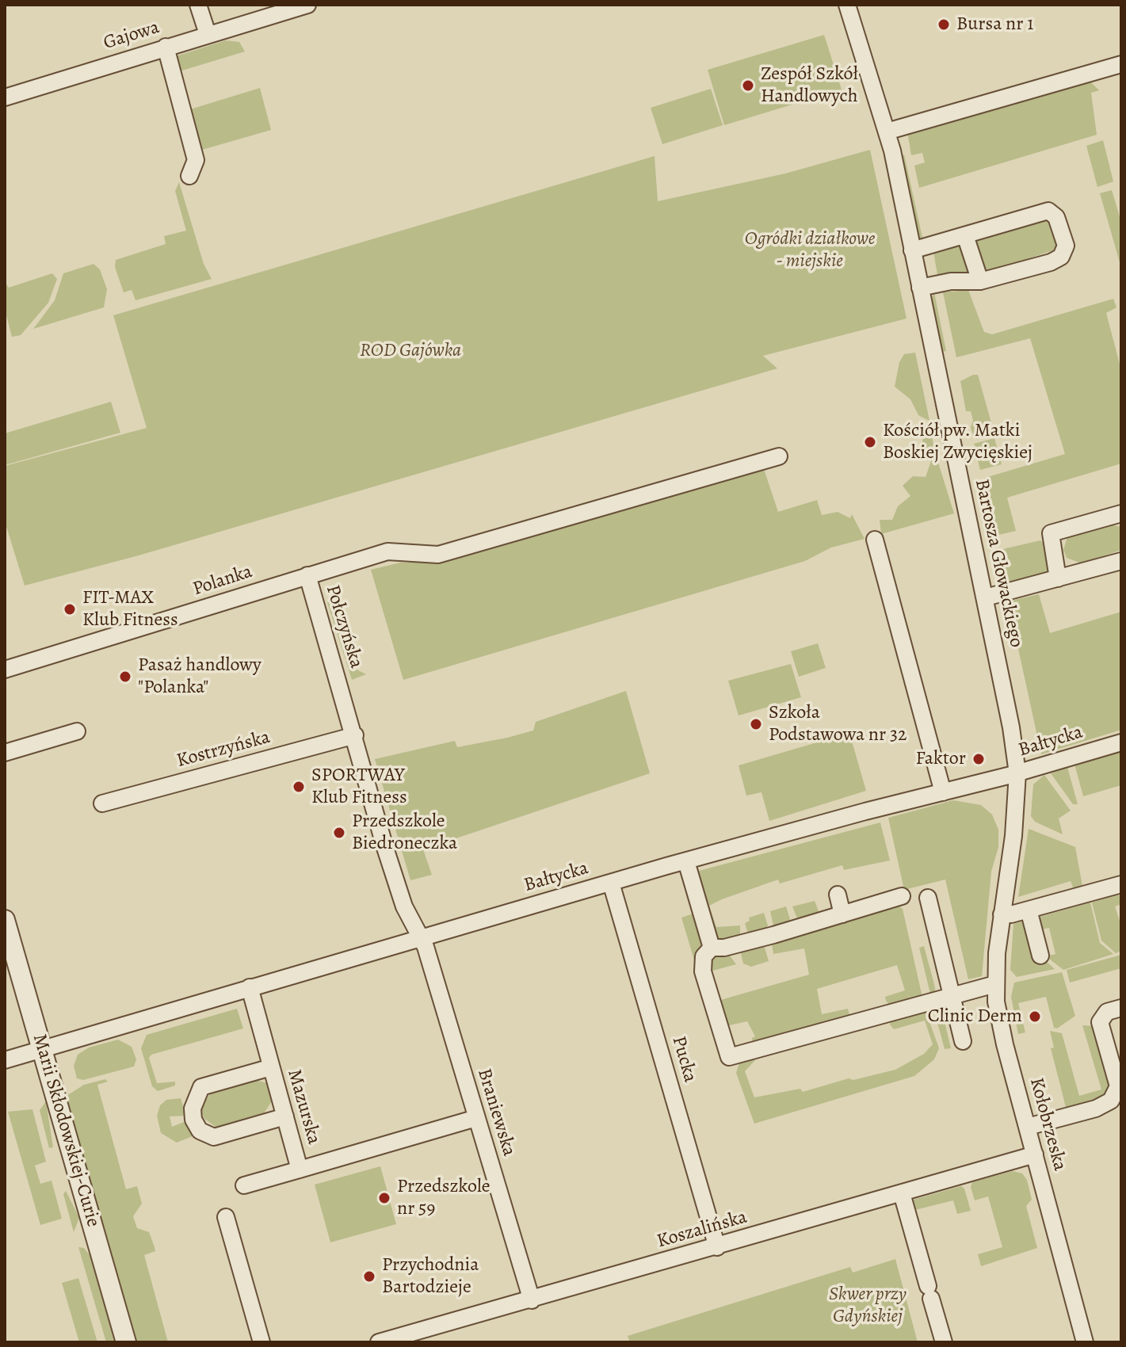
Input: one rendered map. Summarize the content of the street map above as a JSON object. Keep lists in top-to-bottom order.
{
  "streets": {
    "street": [
      "Gajowa",
      "Bartosza Głowackiego",
      "Polanka",
      "Połczyńska",
      "Bałtycka",
      "Kostrzyńska",
      "Pucka",
      "Mazurska",
      "Braniewska",
      "Kołobrzeska",
      "Marii Skłodowskiej-Curie",
      "Koszalińska"
    ]
  },
  "crossings": [
    ["Bartosza Głowackiego", "Bałtycka"],
    ["Bartosza Głowackiego", "Kołobrzeska"],
    ["Polanka", "Połczyńska"],
    ["Połczyńska", "Bałtycka"],
    ["Połczyńska", "Kostrzyńska"],
    ["Połczyńska", "Braniewska"],
    ["Bałtycka", "Pucka"],
    ["Bałtycka", "Mazurska"],
    ["Bałtycka", "Braniewska"],
    ["Bałtycka", "Marii Skłodowskiej-Curie"],
    ["Pucka", "Koszalińska"],
    ["Mazurska", "Braniewska"],
    ["Braniewska", "Koszalińska"],
    ["Kołobrzeska", "Koszalińska"]
  ],
  "parks": ["Ogródki działkowe - miejskie", "ROD Gajówka", "Skwer przy Gdyńskiej"],
  "places": [
    "Bursa nr 1",
    "Zespół Szkół Handlowych",
    "Kościół pw. Matki Boskiej Zwycięskiej",
    "FIT-MAX Klub Fitness",
    "Pasaż handlowy \"Polanka\"",
    "Szkoła Podstawowa nr 32",
    "Faktor",
    "SPORTWAY Klub Fitness",
    "Przedszkole Biedroneczka",
    "Clinic Derm",
    "Przedszkole nr 59",
    "Przychodnia Bartodzieje"
  ]
}
